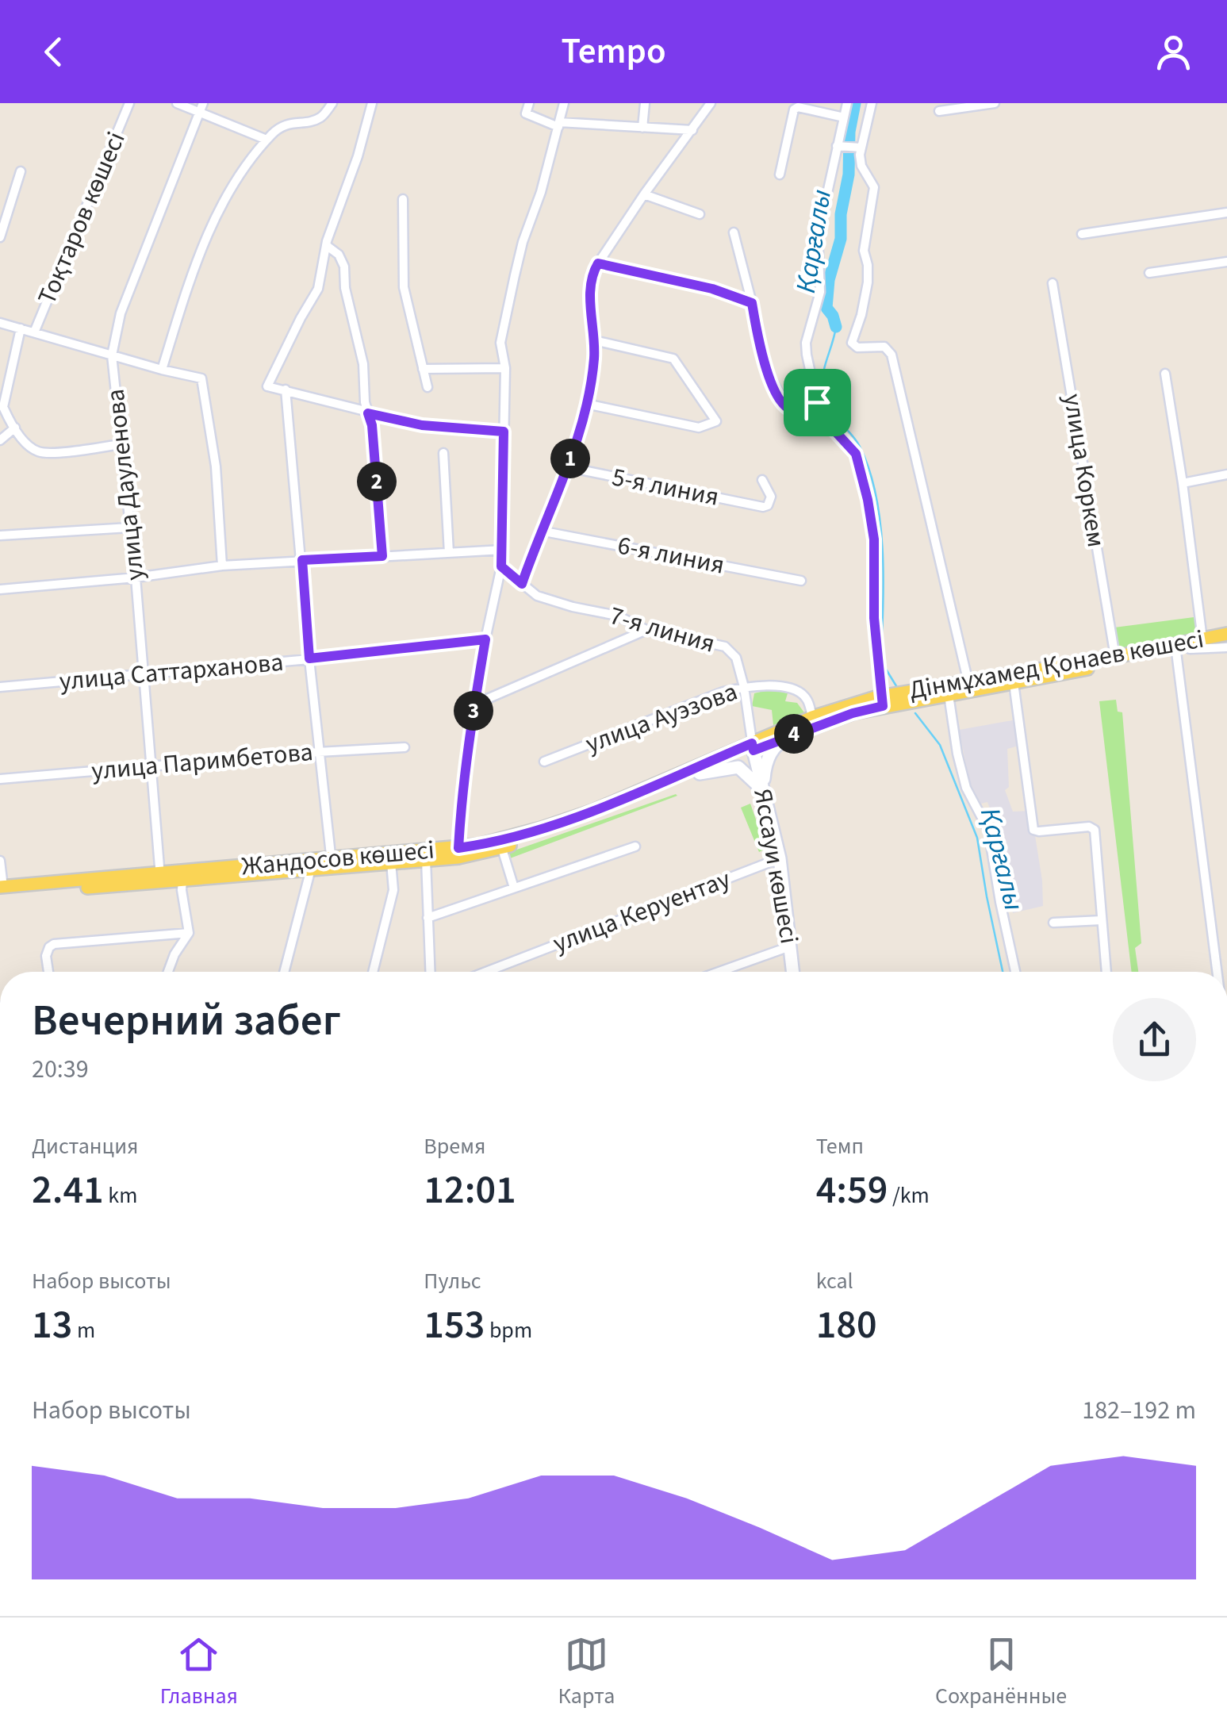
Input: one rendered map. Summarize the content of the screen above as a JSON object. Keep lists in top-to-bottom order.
{
  "streets": {
    "main road": ["Дінмұхамед Қонаев көшесі", "Жандосов көшесі", "Яссауи көшесі"],
    "street": [
      "Тоқтаров көшесі",
      "улица Коркем",
      "улица Дауленова",
      "5-я линия",
      "6-я линия",
      "7-я линия",
      "улица Саттарханова",
      "улица Ауэзова",
      "улица Паримбетова",
      "улица Керуентау"
    ]
  },
  "crossings": [
    ["улица Коркем", "Дінмұхамед Қонаев көшесі"],
    ["улица Дауленова", "улица Саттарханова"],
    ["улица Дауленова", "улица Паримбетова"],
    ["улица Дауленова", "Жандосов көшесі"],
    ["7-я линия", "Дінмұхамед Қонаев көшесі"],
    ["7-я линия", "улица Ауэзова"],
    ["7-я линия", "Жандосов көшесі"],
    ["7-я линия", "Яссауи көшесі"],
    ["Дінмұхамед Қонаев көшесі", "улица Ауэзова"],
    ["Дінмұхамед Қонаев көшесі", "Жандосов көшесі"],
    ["Дінмұхамед Қонаев көшесі", "Яссауи көшесі"],
    ["Жандосов көшесі", "Яссауи көшесі"],
    ["Яссауи көшесі", "улица Керуентау"]
  ],
  "water": ["Қарғалы"],
  "page": {
    "header": "Tempo",
    "pins": [
      "1",
      "2",
      "3",
      "4"
    ],
    "heading": ["Вечерний забег", "20:39"],
    "stats": [
      ["Дистанция", "2.41 km"],
      ["Время", "12:01"],
      ["Темп", "4:59 /km"],
      ["Набор высоты", "13 m"],
      ["Пульс", "153 bpm"],
      ["kcal", "180"]
    ],
    "chart": ["Набор высоты", "182–192 m"],
    "tabs": ["Главная", "Карта", "Сохранённые"]
  }
}
